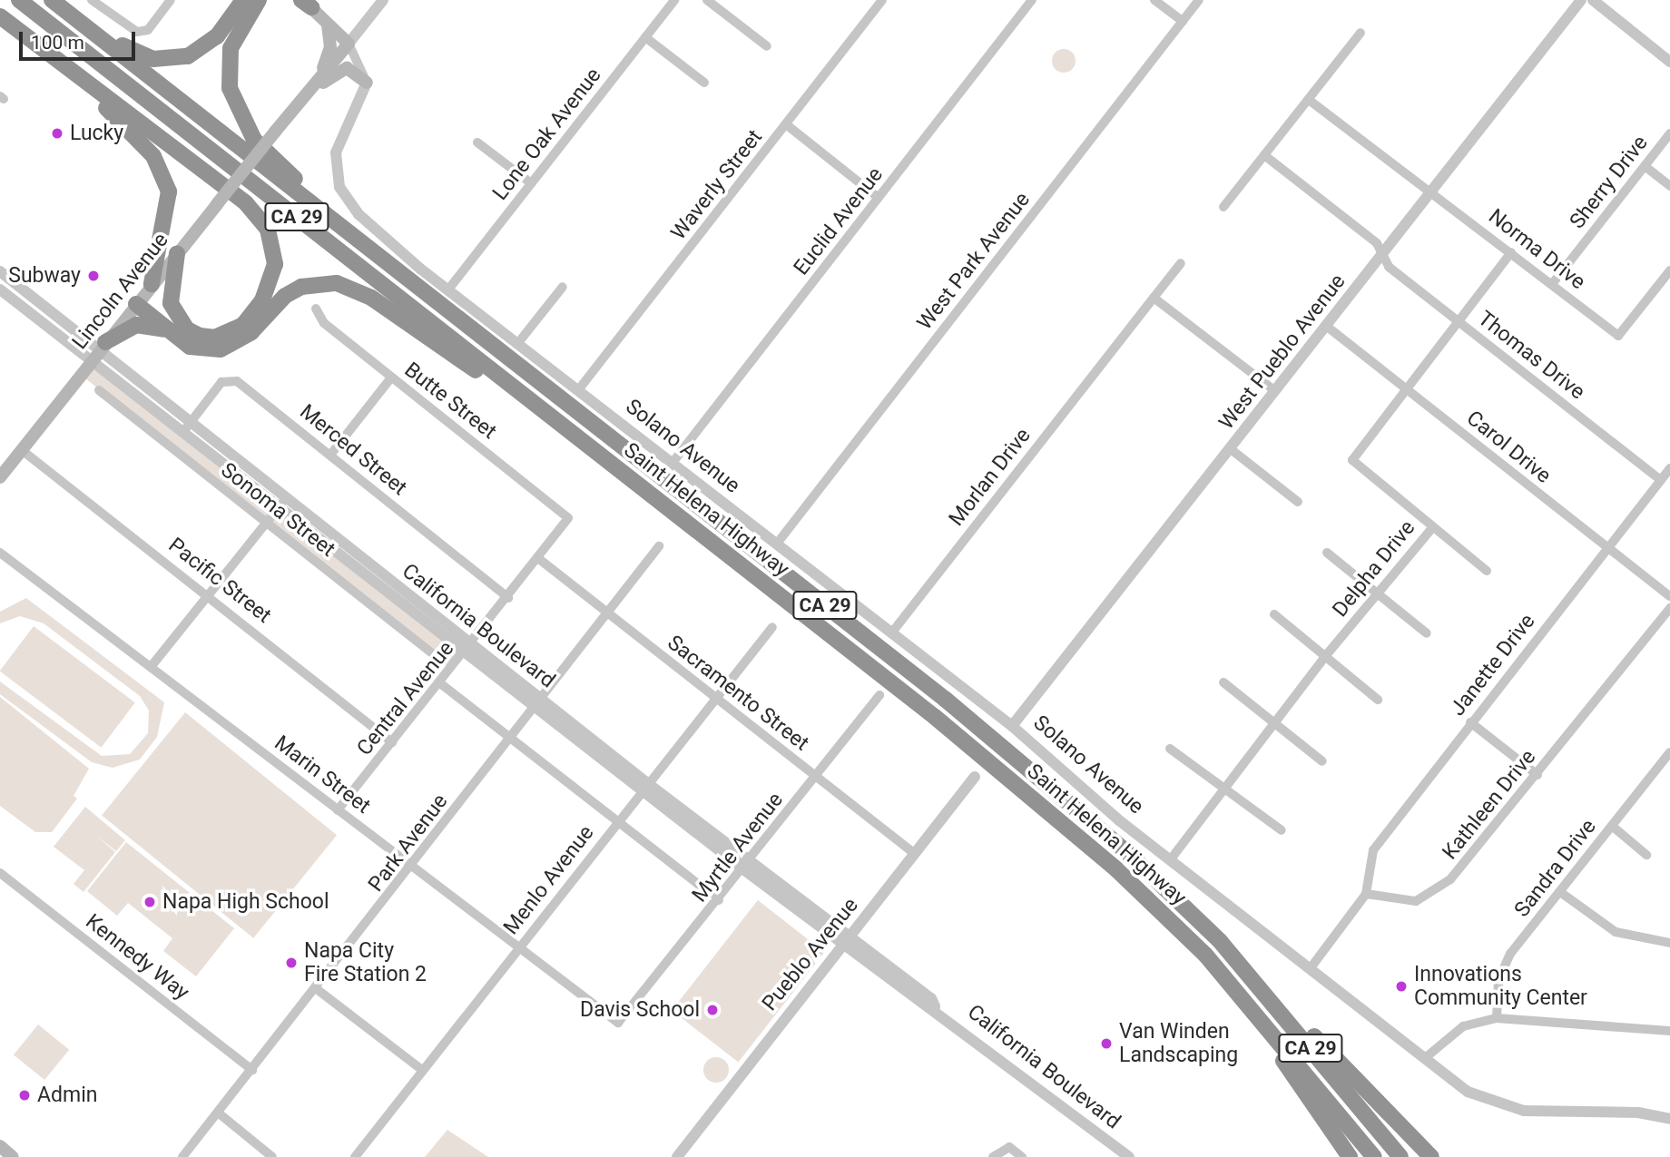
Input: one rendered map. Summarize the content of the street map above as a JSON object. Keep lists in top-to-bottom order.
{
  "streets": {
    "highway": ["CA 29", "Saint Helena Highway"],
    "main road": ["Lincoln Avenue"],
    "street": [
      "Lone Oak Avenue",
      "Sherry Drive",
      "Waverly Street",
      "Euclid Avenue",
      "Norma Drive",
      "West Park Avenue",
      "West Pueblo Avenue",
      "Thomas Drive",
      "Butte Street",
      "Solano Avenue",
      "Carol Drive",
      "Merced Street",
      "Morlan Drive",
      "Sonoma Street",
      "Delpha Drive",
      "Pacific Street",
      "California Boulevard",
      "Janette Drive",
      "Sacramento Street",
      "Central Avenue",
      "Marin Street",
      "Kathleen Drive",
      "Park Avenue",
      "Myrtle Avenue",
      "Sandra Drive",
      "Menlo Avenue",
      "Pueblo Avenue",
      "Kennedy Way"
    ]
  },
  "crossings": [
    ["Lone Oak Avenue", "Solano Avenue"],
    ["Sherry Drive", "Norma Drive"],
    ["Waverly Street", "Solano Avenue"],
    ["Euclid Avenue", "Solano Avenue"],
    ["Norma Drive", "West Pueblo Avenue"],
    ["Norma Drive", "Delpha Drive"],
    ["West Park Avenue", "Solano Avenue"],
    ["Lincoln Avenue", "Pacific Street"],
    ["Lincoln Avenue", "California Boulevard"],
    ["West Pueblo Avenue", "Thomas Drive"],
    ["West Pueblo Avenue", "Solano Avenue"],
    ["West Pueblo Avenue", "Carol Drive"],
    ["Thomas Drive", "Delpha Drive"],
    ["Thomas Drive", "Janette Drive"],
    ["Butte Street", "Central Avenue"],
    ["Solano Avenue", "Morlan Drive"],
    ["Solano Avenue", "Delpha Drive"],
    ["Carol Drive", "Delpha Drive"],
    ["Carol Drive", "Janette Drive"],
    ["Merced Street", "California Boulevard"],
    ["Merced Street", "Central Avenue"],
    ["Pacific Street", "Central Avenue"],
    ["California Boulevard", "Central Avenue"],
    ["California Boulevard", "Park Avenue"],
    ["California Boulevard", "Myrtle Avenue"],
    ["California Boulevard", "Menlo Avenue"],
    ["California Boulevard", "Pueblo Avenue"],
    ["Janette Drive", "Kathleen Drive"],
    ["Sacramento Street", "Central Avenue"],
    ["Sacramento Street", "Park Avenue"],
    ["Sacramento Street", "Myrtle Avenue"],
    ["Sacramento Street", "Menlo Avenue"],
    ["Sacramento Street", "Pueblo Avenue"],
    ["Central Avenue", "Marin Street"],
    ["Marin Street", "Park Avenue"],
    ["Marin Street", "Myrtle Avenue"],
    ["Marin Street", "Menlo Avenue"],
    ["Park Avenue", "Kennedy Way"]
  ],
  "places": [
    "Lucky",
    "Subway",
    "Napa High School",
    "Napa City Fire Station 2",
    "Innovations Community Center",
    "Davis School",
    "Van Winden Landscaping",
    "Admin"
  ],
  "scale_bar": "100 m"
}
